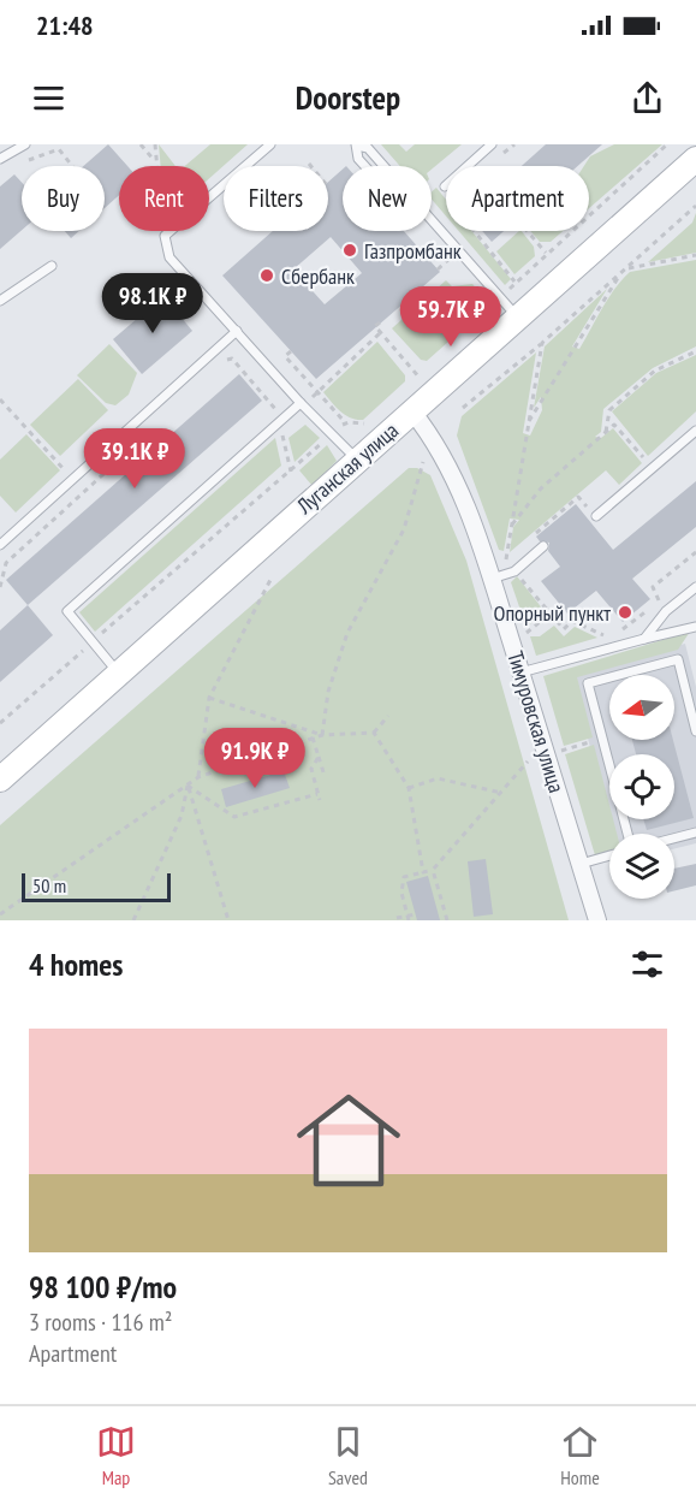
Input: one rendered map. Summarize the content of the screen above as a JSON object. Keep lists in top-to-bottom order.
{
  "streets": {
    "main road": ["Луганская улица"],
    "street": ["Тимуровская улица"]
  },
  "crossings": [
    ["Луганская улица", "Тимуровская улица"]
  ],
  "places": ["Газпромбанк", "Сбербанк", "Опорный пункт"],
  "scale_bar": "50 m",
  "north": "left",
  "page": {
    "status": "21:48",
    "header": "Doorstep",
    "chip": [
      "Buy",
      "Rent",
      "Filters",
      "New",
      "Apartment"
    ],
    "price": [
      "98.1K ₽",
      "59.7K ₽",
      "39.1K ₽",
      "91.9K ₽"
    ],
    "scale": "50 m",
    "heading": "4 homes",
    "list": [
      {
        "name": "98 100 ₽/mo",
        "note": "3 rooms · 116 m² · Apartment"
      }
    ],
    "tabs": ["Map", "Saved", "Home"]
  }
}
